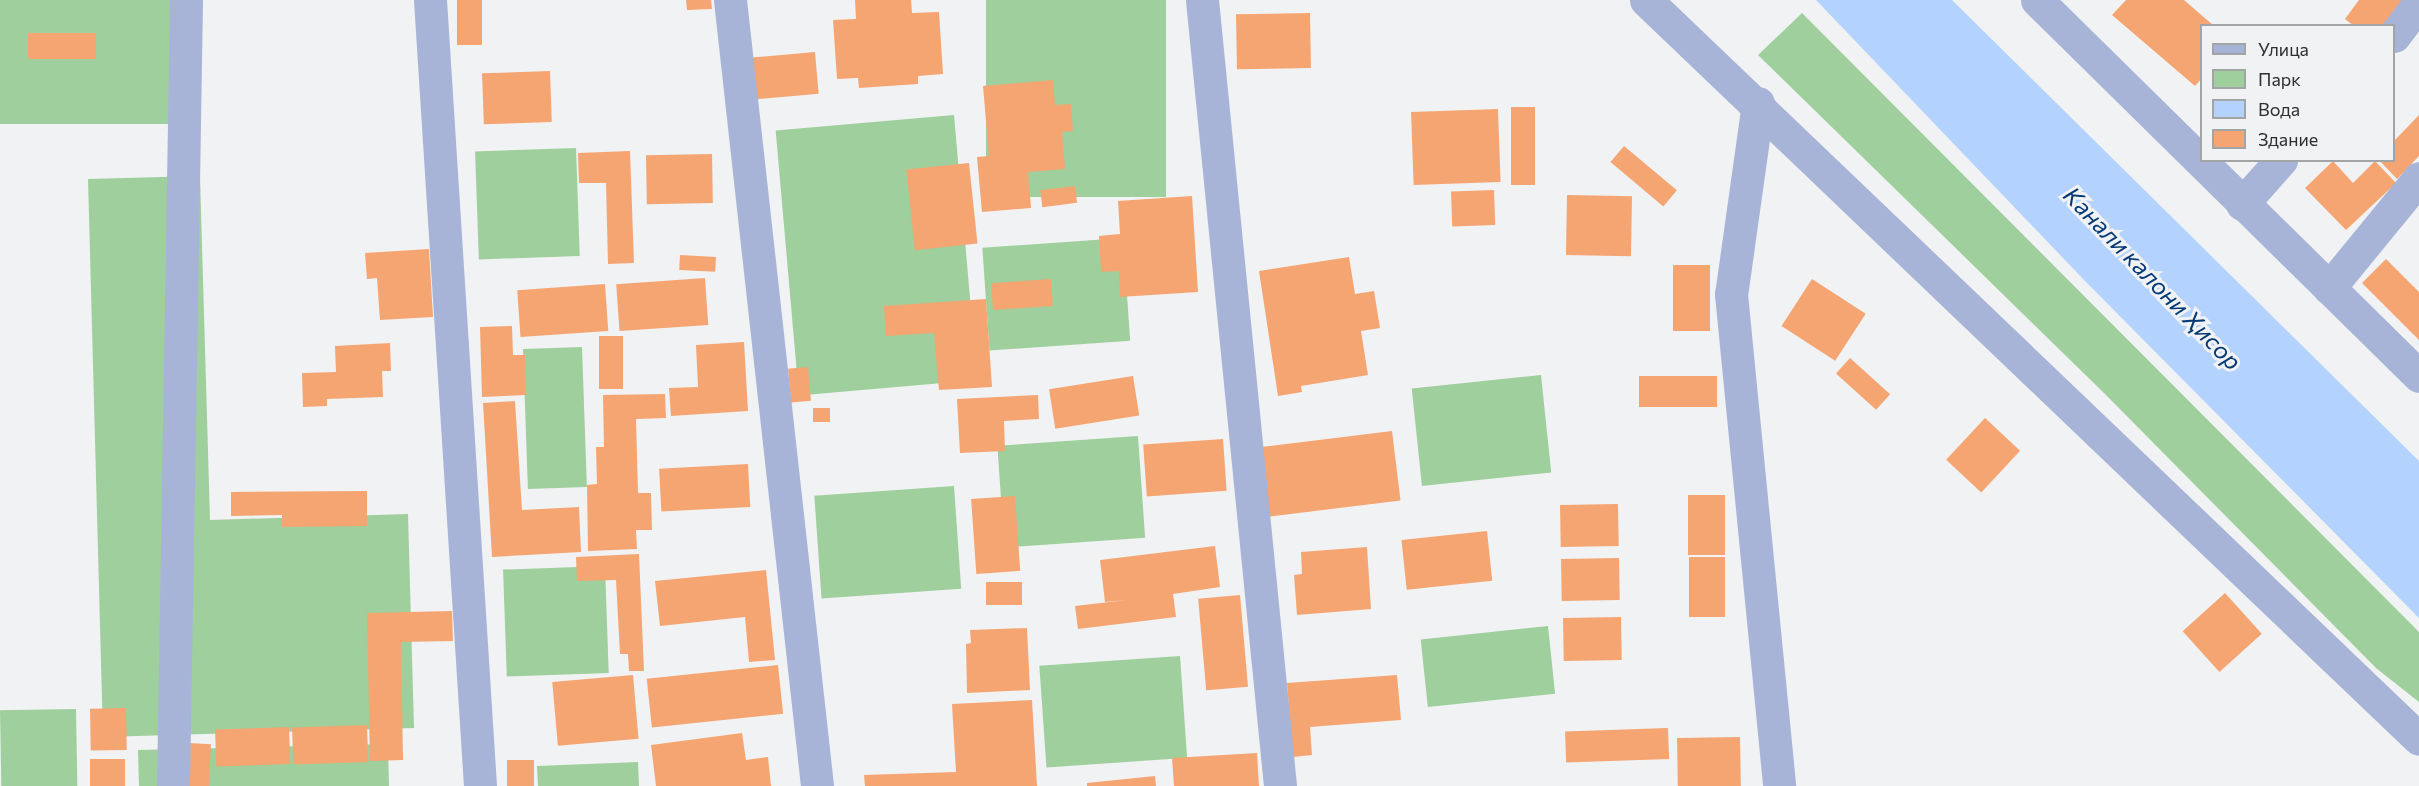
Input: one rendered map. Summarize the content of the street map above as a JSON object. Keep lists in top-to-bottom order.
{
  "water": ["Канали калони Ҳисор"],
  "legend": [
    "Улица",
    "Парк",
    "Вода",
    "Здание"
  ]
}
